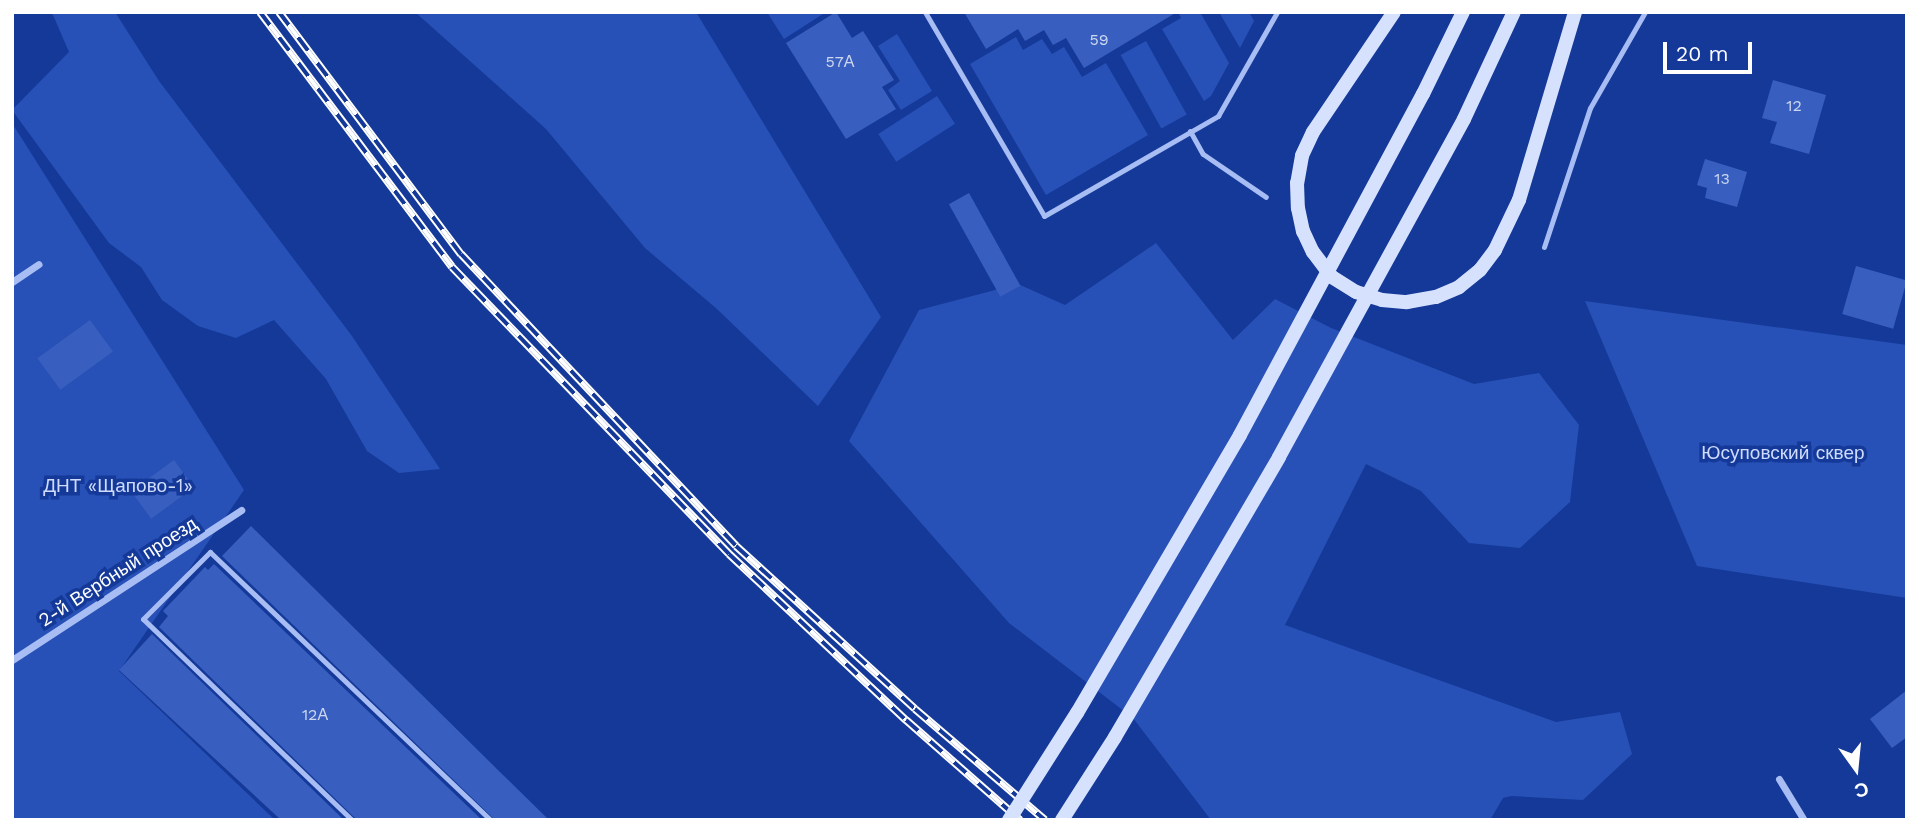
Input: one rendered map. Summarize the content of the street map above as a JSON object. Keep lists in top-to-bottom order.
{
  "streets": {
    "street": ["2-й Вербный проезд"]
  },
  "parks": ["Юсуповский сквер", "ДНТ «Щапово-1»"],
  "house_numbers": [
    "59",
    "57А",
    "12",
    "13",
    "12А"
  ],
  "scale_bar": "20 m",
  "north": "bottom"
}
